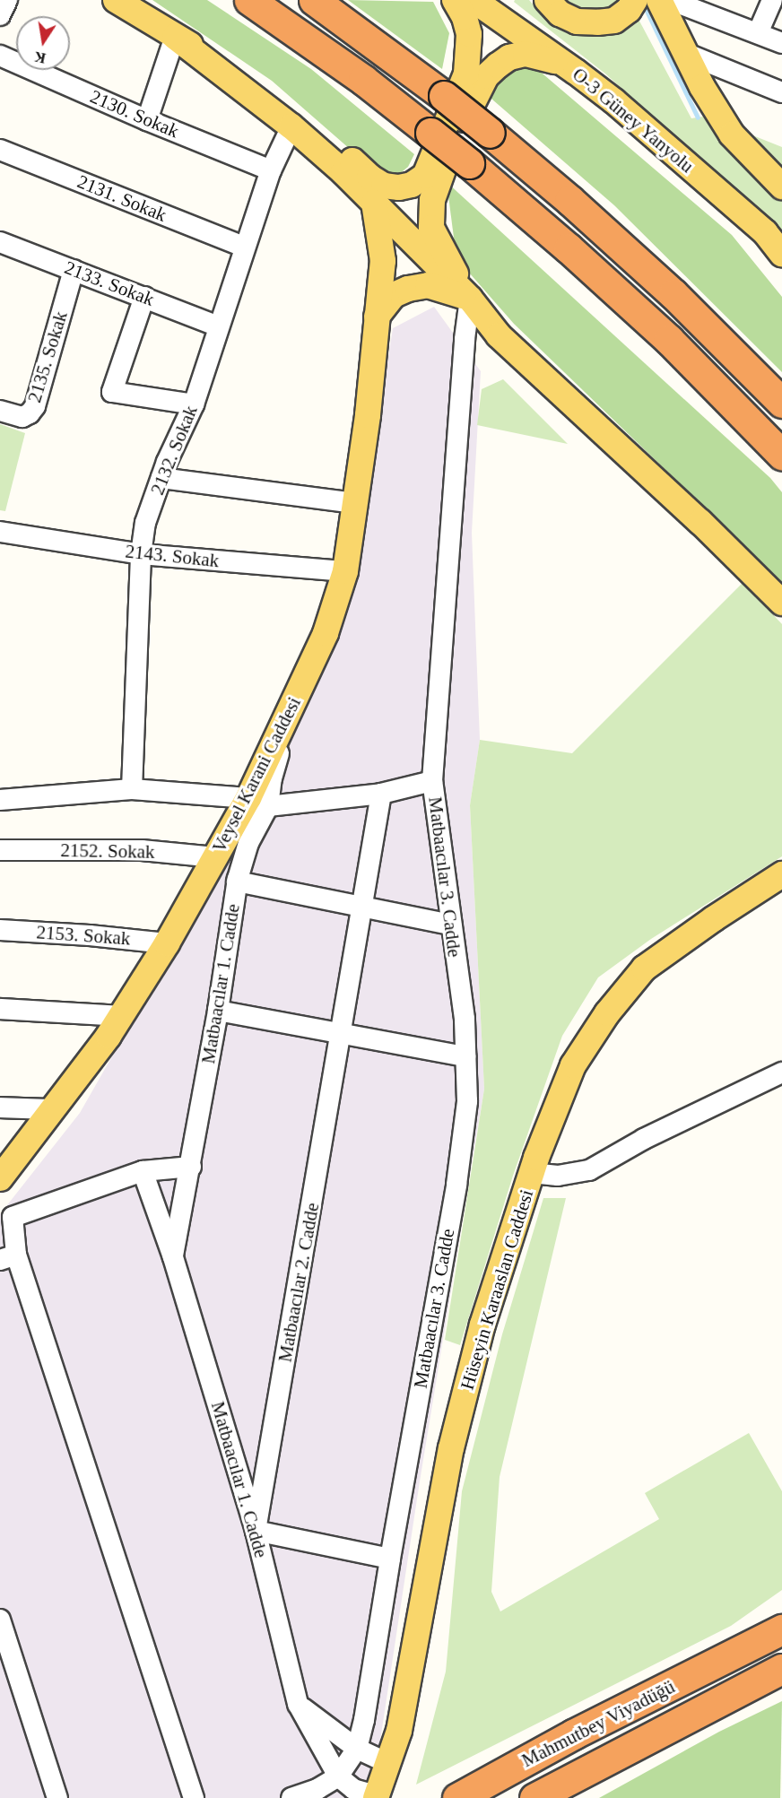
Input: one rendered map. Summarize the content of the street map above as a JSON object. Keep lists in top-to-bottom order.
{
  "streets": {
    "highway": ["Mahmutbey Viyadüğü"],
    "main road": ["O-3 Güney Yanyolu", "Veysel Karani Caddesi", "Hüseyin Karaaslan Caddesi"],
    "street": [
      "2130. Sokak",
      "2131. Sokak",
      "2133. Sokak",
      "2135. Sokak",
      "2132. Sokak",
      "2143. Sokak",
      "2152. Sokak",
      "Matbaacılar 3. Cadde",
      "2153. Sokak",
      "Matbaacılar 1. Cadde",
      "Matbaacılar 2. Cadde"
    ]
  },
  "crossings": [
    ["2130. Sokak", "2132. Sokak"],
    ["2131. Sokak", "2132. Sokak"],
    ["2133. Sokak", "2135. Sokak"],
    ["2133. Sokak", "2132. Sokak"],
    ["2132. Sokak", "2143. Sokak"],
    ["2143. Sokak", "Veysel Karani Caddesi"],
    ["Veysel Karani Caddesi", "2152. Sokak"],
    ["Veysel Karani Caddesi", "2153. Sokak"],
    ["Veysel Karani Caddesi", "Matbaacılar 1. Cadde"],
    ["Matbaacılar 3. Cadde", "Matbaacılar 1. Cadde"],
    ["Matbaacılar 1. Cadde", "Matbaacılar 2. Cadde"],
    ["Matbaacılar 1. Cadde", "Hüseyin Karaaslan Caddesi"]
  ],
  "north": "bottom"
}
